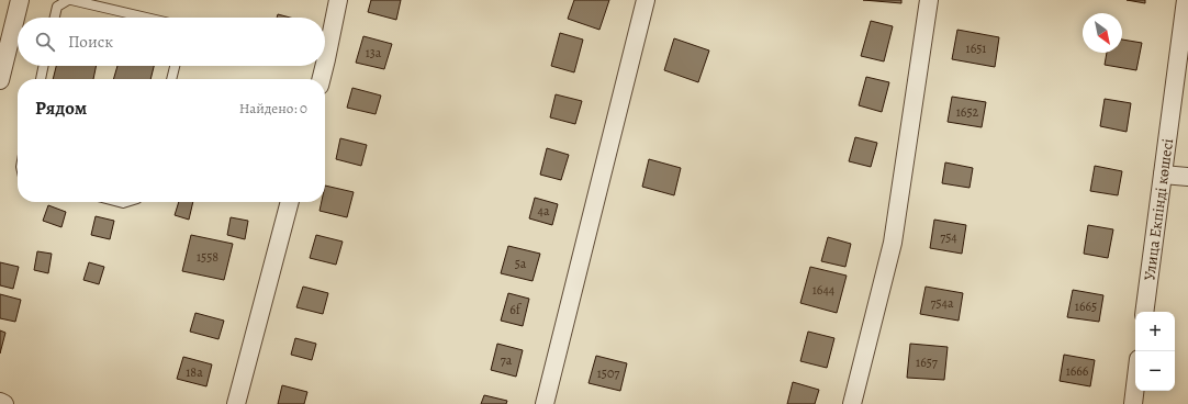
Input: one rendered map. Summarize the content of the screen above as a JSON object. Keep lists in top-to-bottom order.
{
  "streets": {
    "street": ["Улица Екпінді көшесі"]
  },
  "house_numbers": [
    "1651",
    "13а",
    "1652",
    "4а",
    "754",
    "1558",
    "5а",
    "1644",
    "754а",
    "1665",
    "6f",
    "7а",
    "1657",
    "1666",
    "18а",
    "1507"
  ],
  "north": "bottom right",
  "page": {
    "search": "Поиск",
    "heading": ["Рядом", "Найдено: 0"],
    "map_buttons": ["+", "−"]
  }
}
